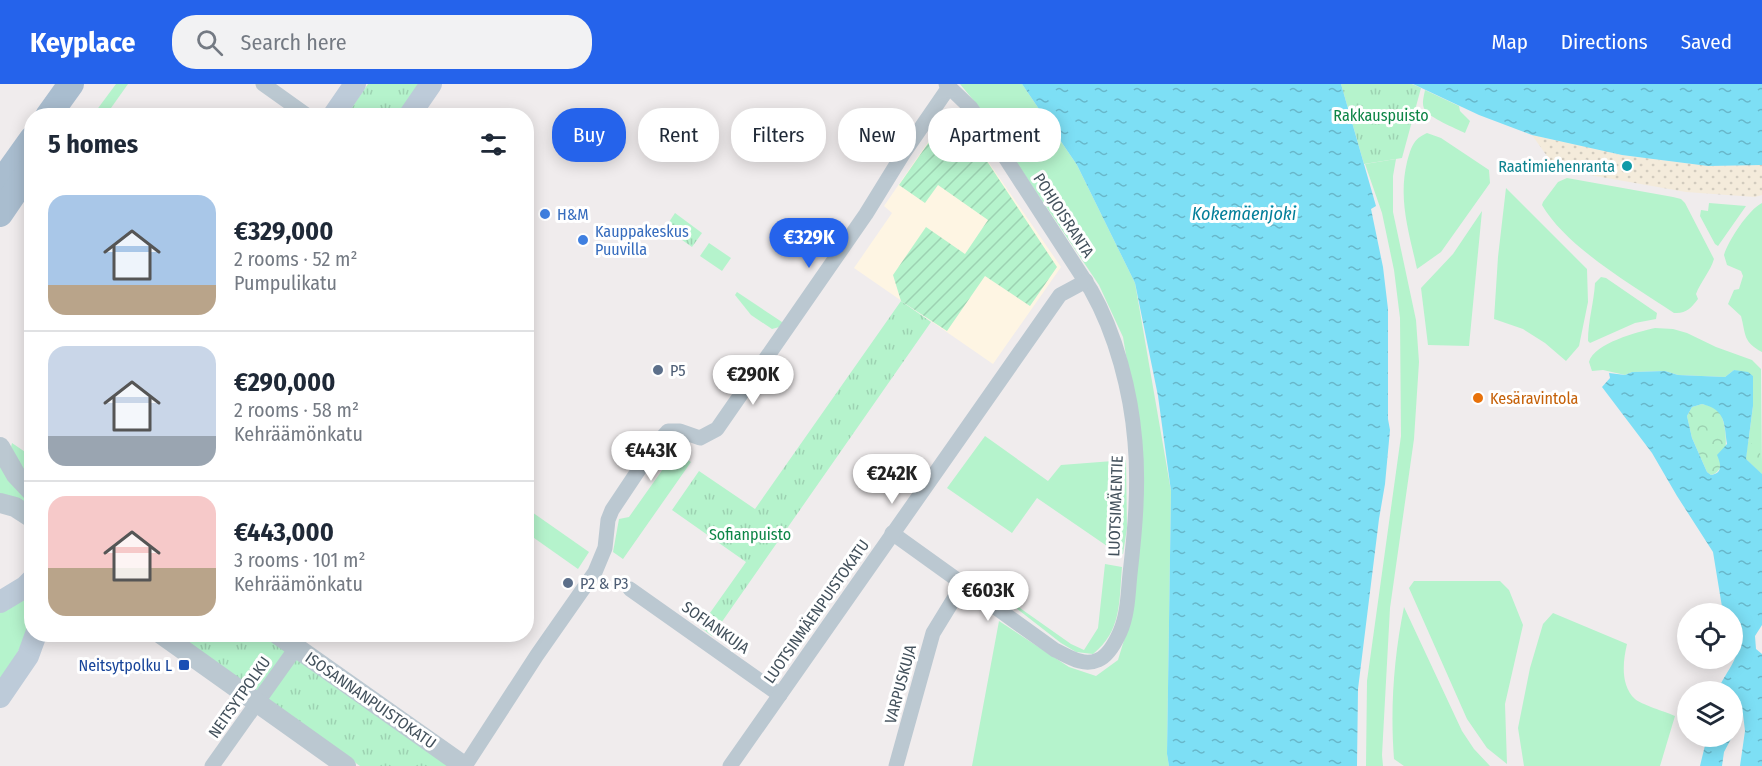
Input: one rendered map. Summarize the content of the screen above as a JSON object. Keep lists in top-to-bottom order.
{
  "streets": {
    "street": [
      "POHJOISRANTA",
      "LUOTSIMÄENTIE",
      "LUOTSINMÄENPUISTOKATU",
      "SOFIANKUJA",
      "VARPUSKUJA",
      "NEITSYTPOLKU",
      "ISOSANNANPUISTOKATU"
    ]
  },
  "crossings": [
    ["POHJOISRANTA", "LUOTSIMÄENTIE"],
    ["POHJOISRANTA", "LUOTSINMÄENPUISTOKATU"],
    ["LUOTSIMÄENTIE", "LUOTSINMÄENPUISTOKATU"],
    ["LUOTSIMÄENTIE", "VARPUSKUJA"],
    ["LUOTSINMÄENPUISTOKATU", "SOFIANKUJA"],
    ["NEITSYTPOLKU", "ISOSANNANPUISTOKATU"]
  ],
  "water": ["Kokemäenjoki"],
  "parks": ["Rakkauspuisto", "Sofianpuisto"],
  "places": {
    "other": [
      "Raatimiehenranta",
      "H&M",
      "Kauppakeskus Puuvilla",
      "P5",
      "Kesäravintola",
      "P2 & P3"
    ],
    "transit": ["Neitsytpolku L"]
  },
  "page": {
    "header": "Keyplace",
    "search": "Search here",
    "nav": ["Map", "Directions", "Saved"],
    "chip": [
      "Buy",
      "Rent",
      "Filters",
      "New",
      "Apartment"
    ],
    "heading": "5 homes",
    "list": [
      {
        "name": "€329,000",
        "note": "2 rooms · 52 m² · Pumpulikatu"
      },
      {
        "name": "€290,000",
        "note": "2 rooms · 58 m² · Kehräämönkatu"
      },
      {
        "name": "€443,000",
        "note": "3 rooms · 101 m² · Kehräämönkatu"
      }
    ],
    "price": [
      "€329K",
      "€290K",
      "€443K",
      "€242K",
      "€603K"
    ]
  }
}
